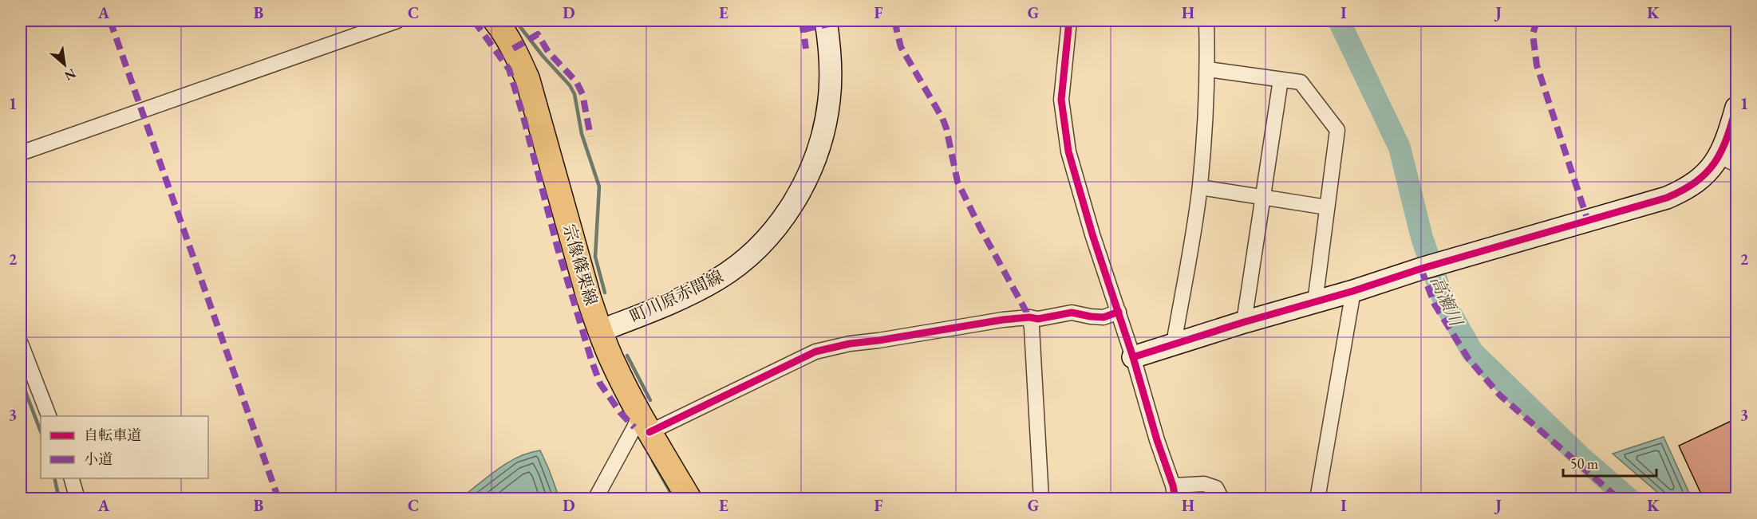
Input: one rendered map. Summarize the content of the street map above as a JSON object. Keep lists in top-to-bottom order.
{
  "streets": {
    "main road": ["宗像篠栗線"],
    "street": ["町川原赤間線"]
  },
  "crossings": [
    ["宗像篠栗線", "町川原赤間線"]
  ],
  "water": ["高瀬川"],
  "legend": ["自転車道", "小道"],
  "scale_bar": "50 m",
  "north": "bottom right",
  "grid": {
    "columns": [
      "A",
      "B",
      "C",
      "D",
      "E",
      "F",
      "G",
      "H",
      "I",
      "J",
      "K"
    ],
    "rows": ["1", "2", "3"]
  }
}
